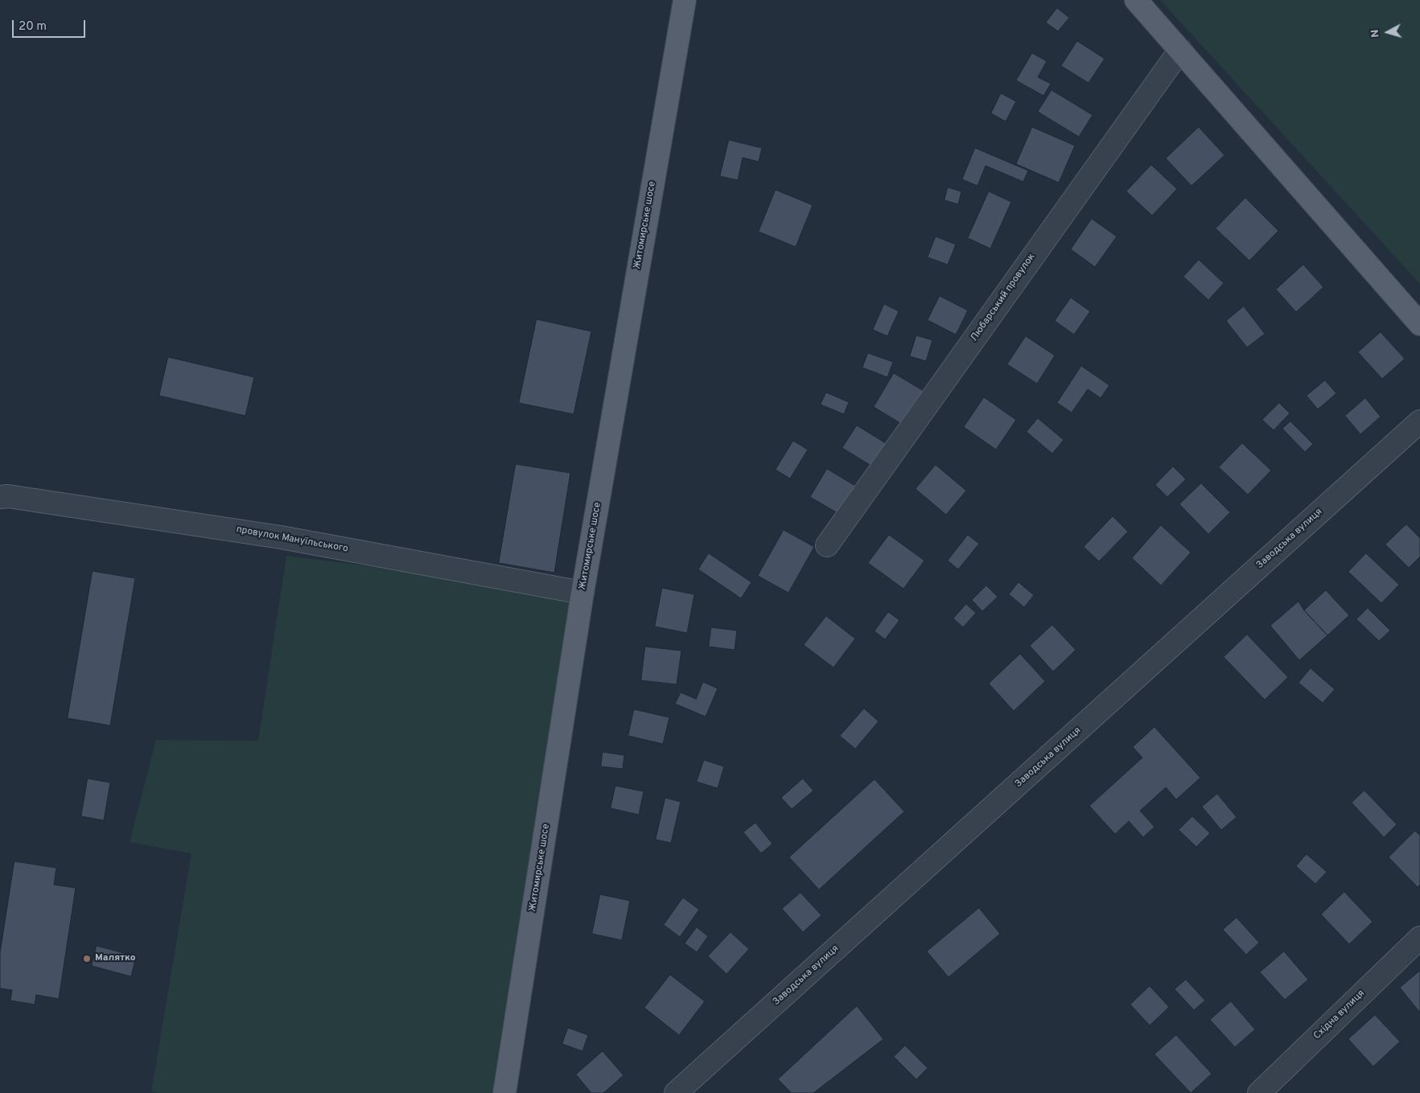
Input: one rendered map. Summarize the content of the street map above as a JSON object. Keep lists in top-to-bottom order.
{
  "streets": {
    "main road": ["Житомирське шосе"],
    "street": [
      "Любарський провулок",
      "Заводська вулиця",
      "провулок Мануїльського",
      "Східна вулиця"
    ]
  },
  "crossings": [
    ["Житомирське шосе", "провулок Мануїльського"]
  ],
  "places": ["Малятко"],
  "scale_bar": "20 m",
  "north": "left"
}
